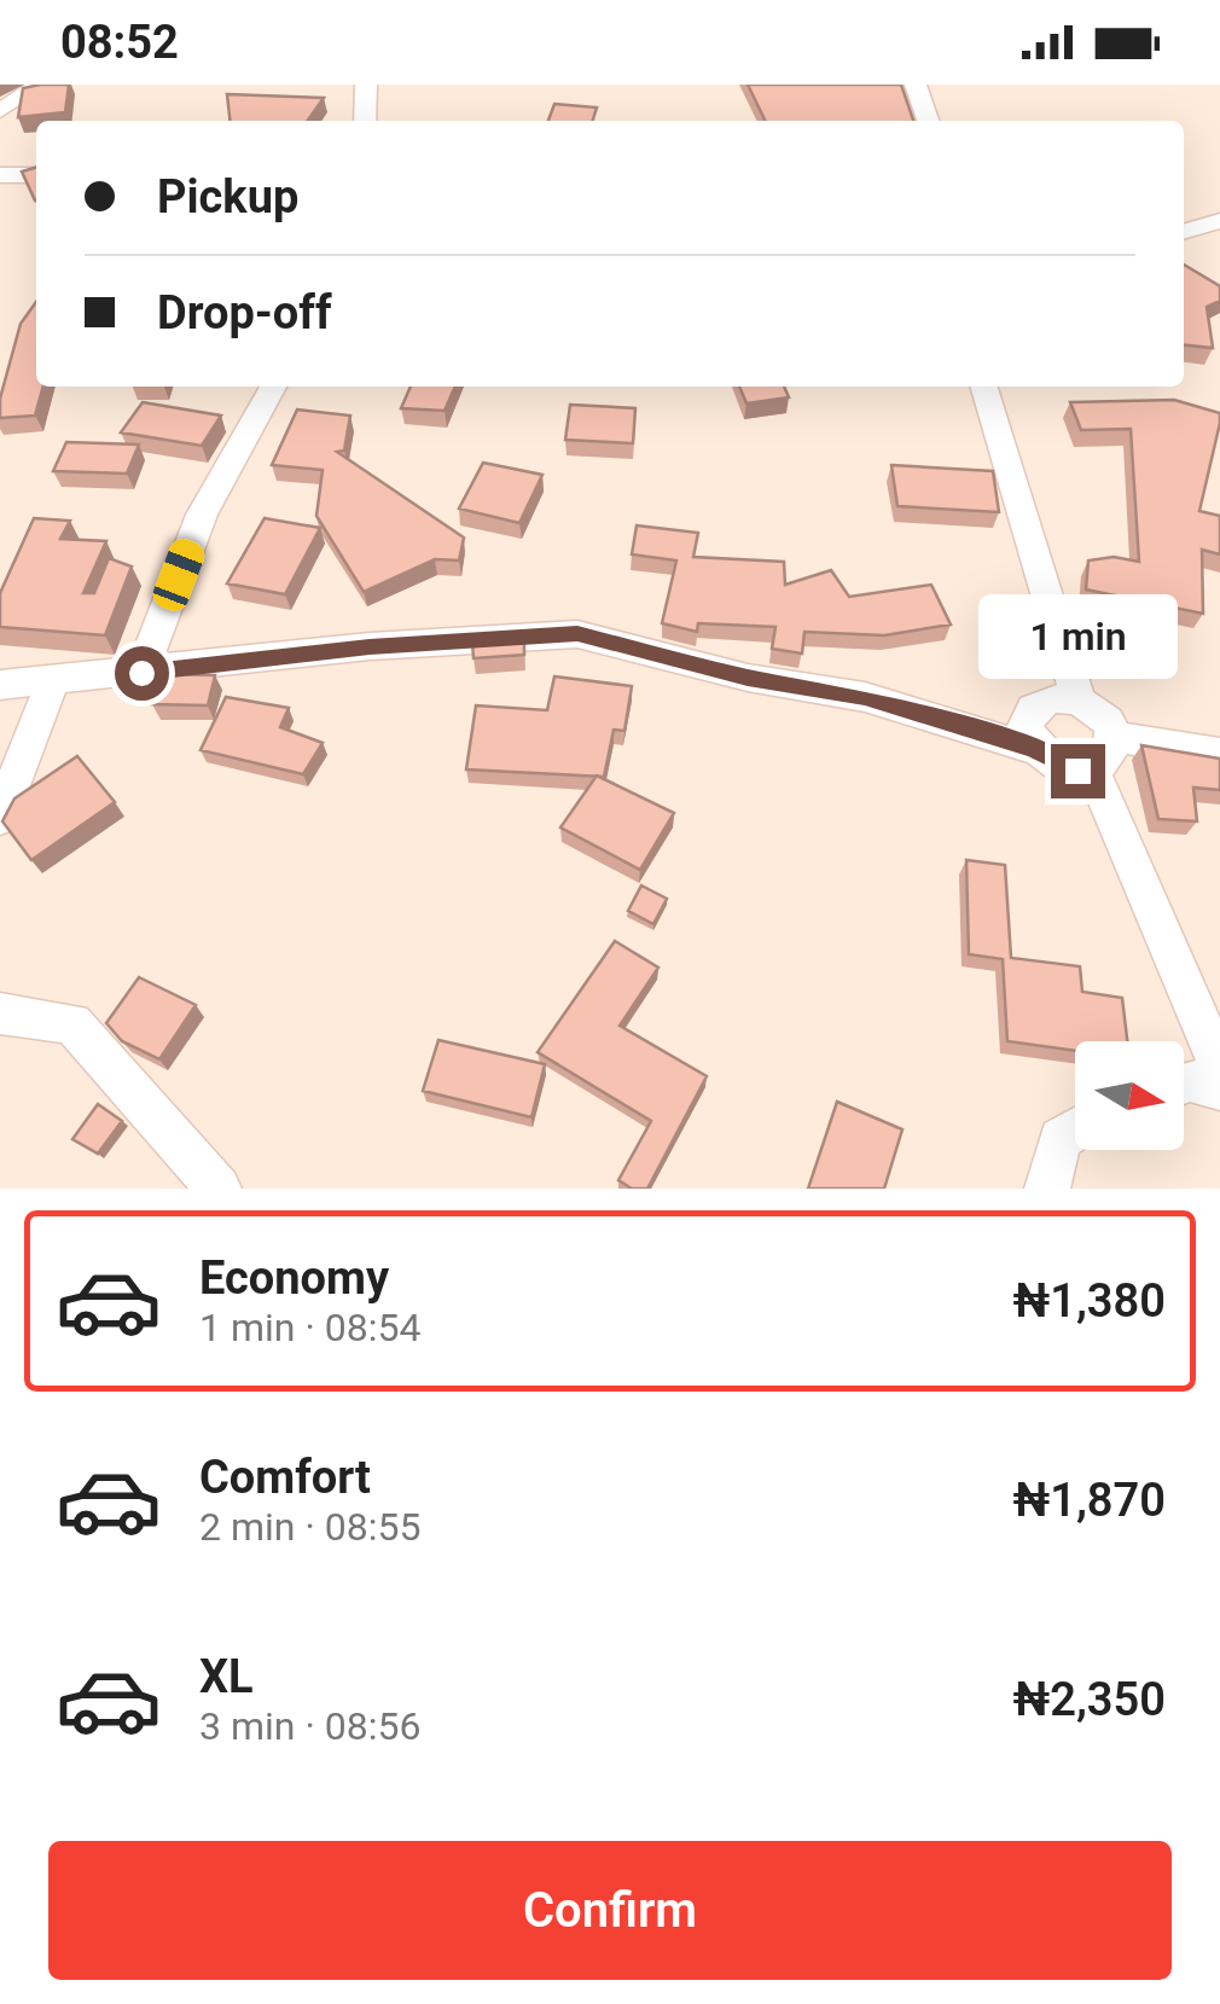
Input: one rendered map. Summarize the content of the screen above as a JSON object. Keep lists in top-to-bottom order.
{
  "north": "right",
  "page": {
    "status": "08:52",
    "banner": ["Pickup", "Drop-off"],
    "bubble": "1 min",
    "list": [
      {
        "name": "Economy",
        "note": "1 min · 08:54",
        "value": "₦1,380"
      },
      {
        "name": "Comfort",
        "note": "2 min · 08:55",
        "value": "₦1,870"
      },
      {
        "name": "XL",
        "note": "3 min · 08:56",
        "value": "₦2,350"
      }
    ],
    "buttons": "Confirm"
  }
}
